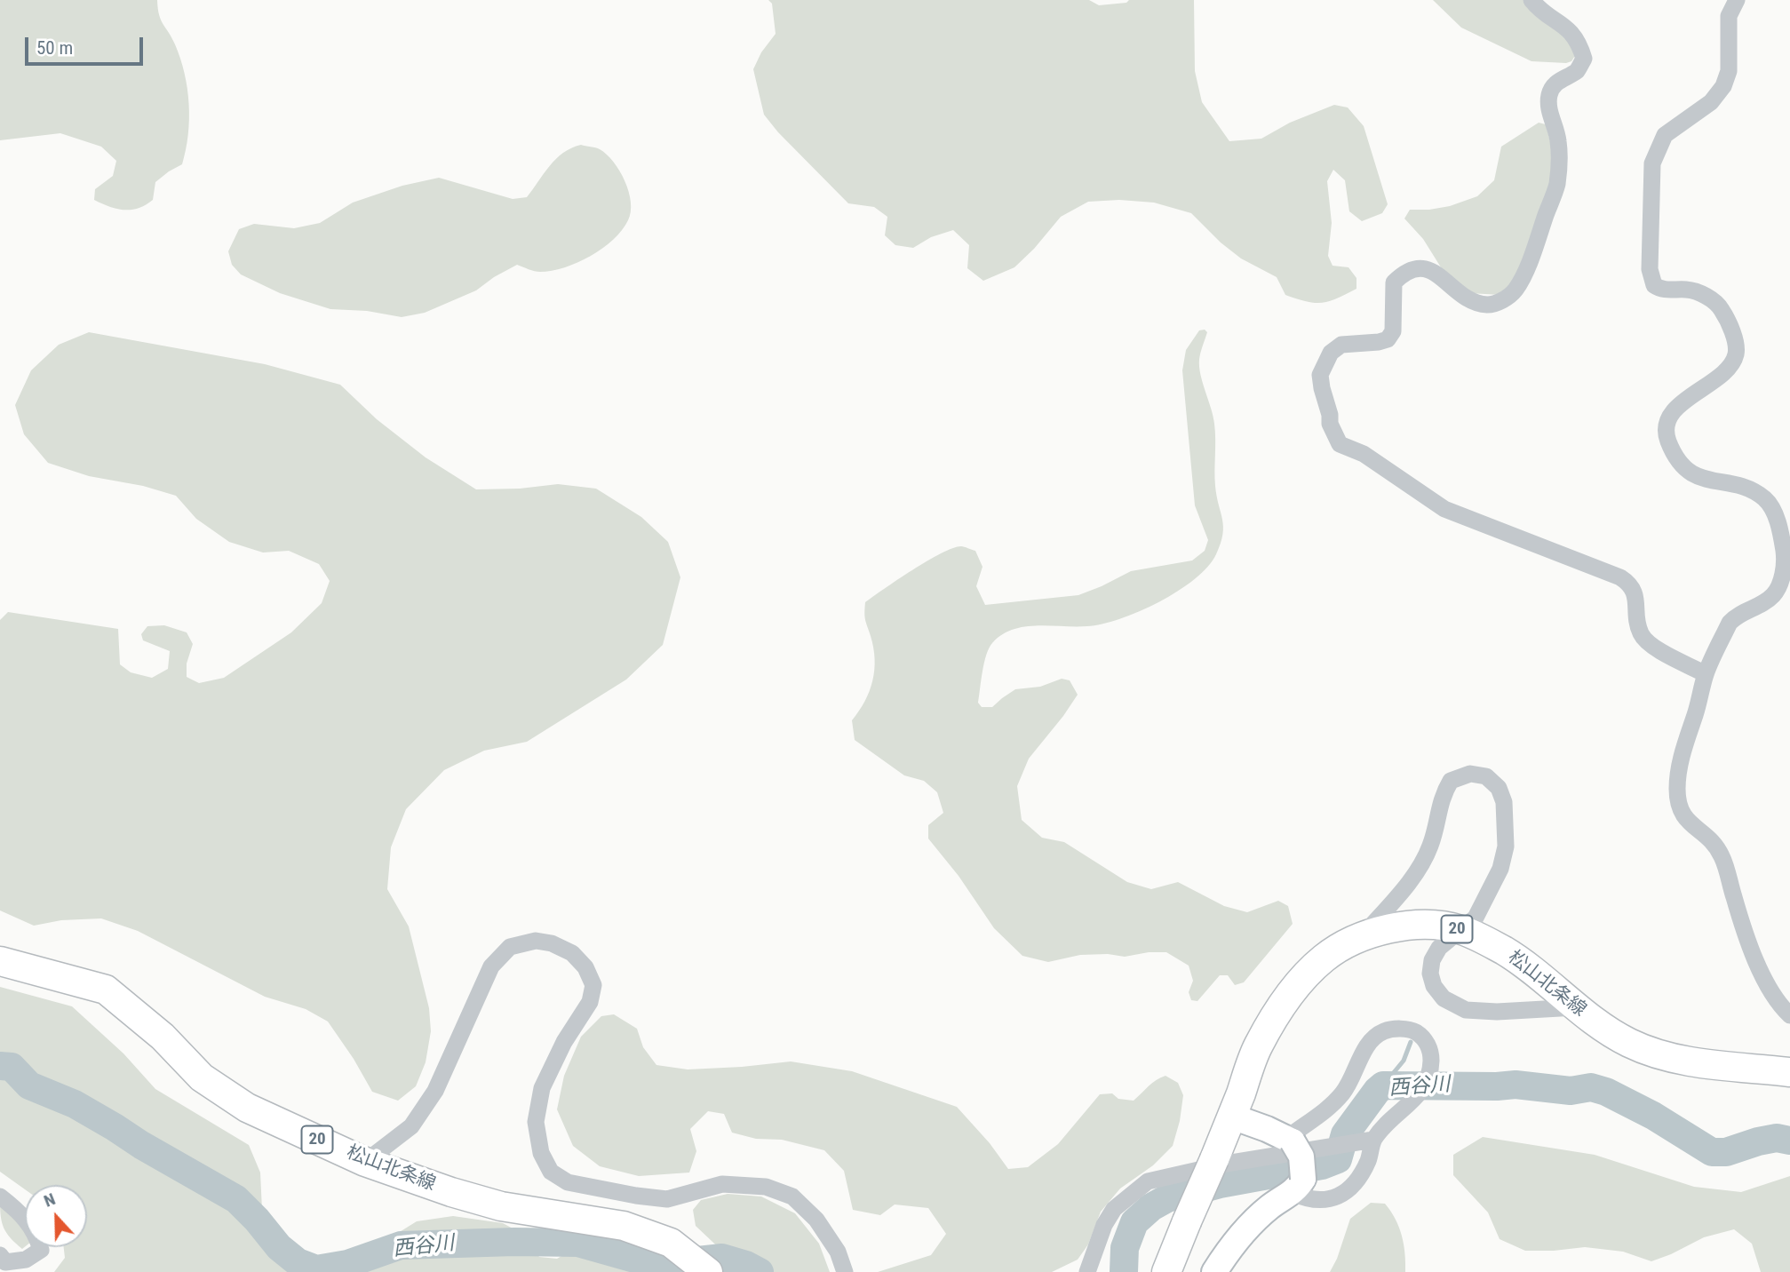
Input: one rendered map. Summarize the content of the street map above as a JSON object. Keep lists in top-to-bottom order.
{
  "streets": {
    "main road": ["20", "松山北条線"]
  },
  "water": ["西谷川"],
  "scale_bar": "50 m",
  "north": "top"
}
